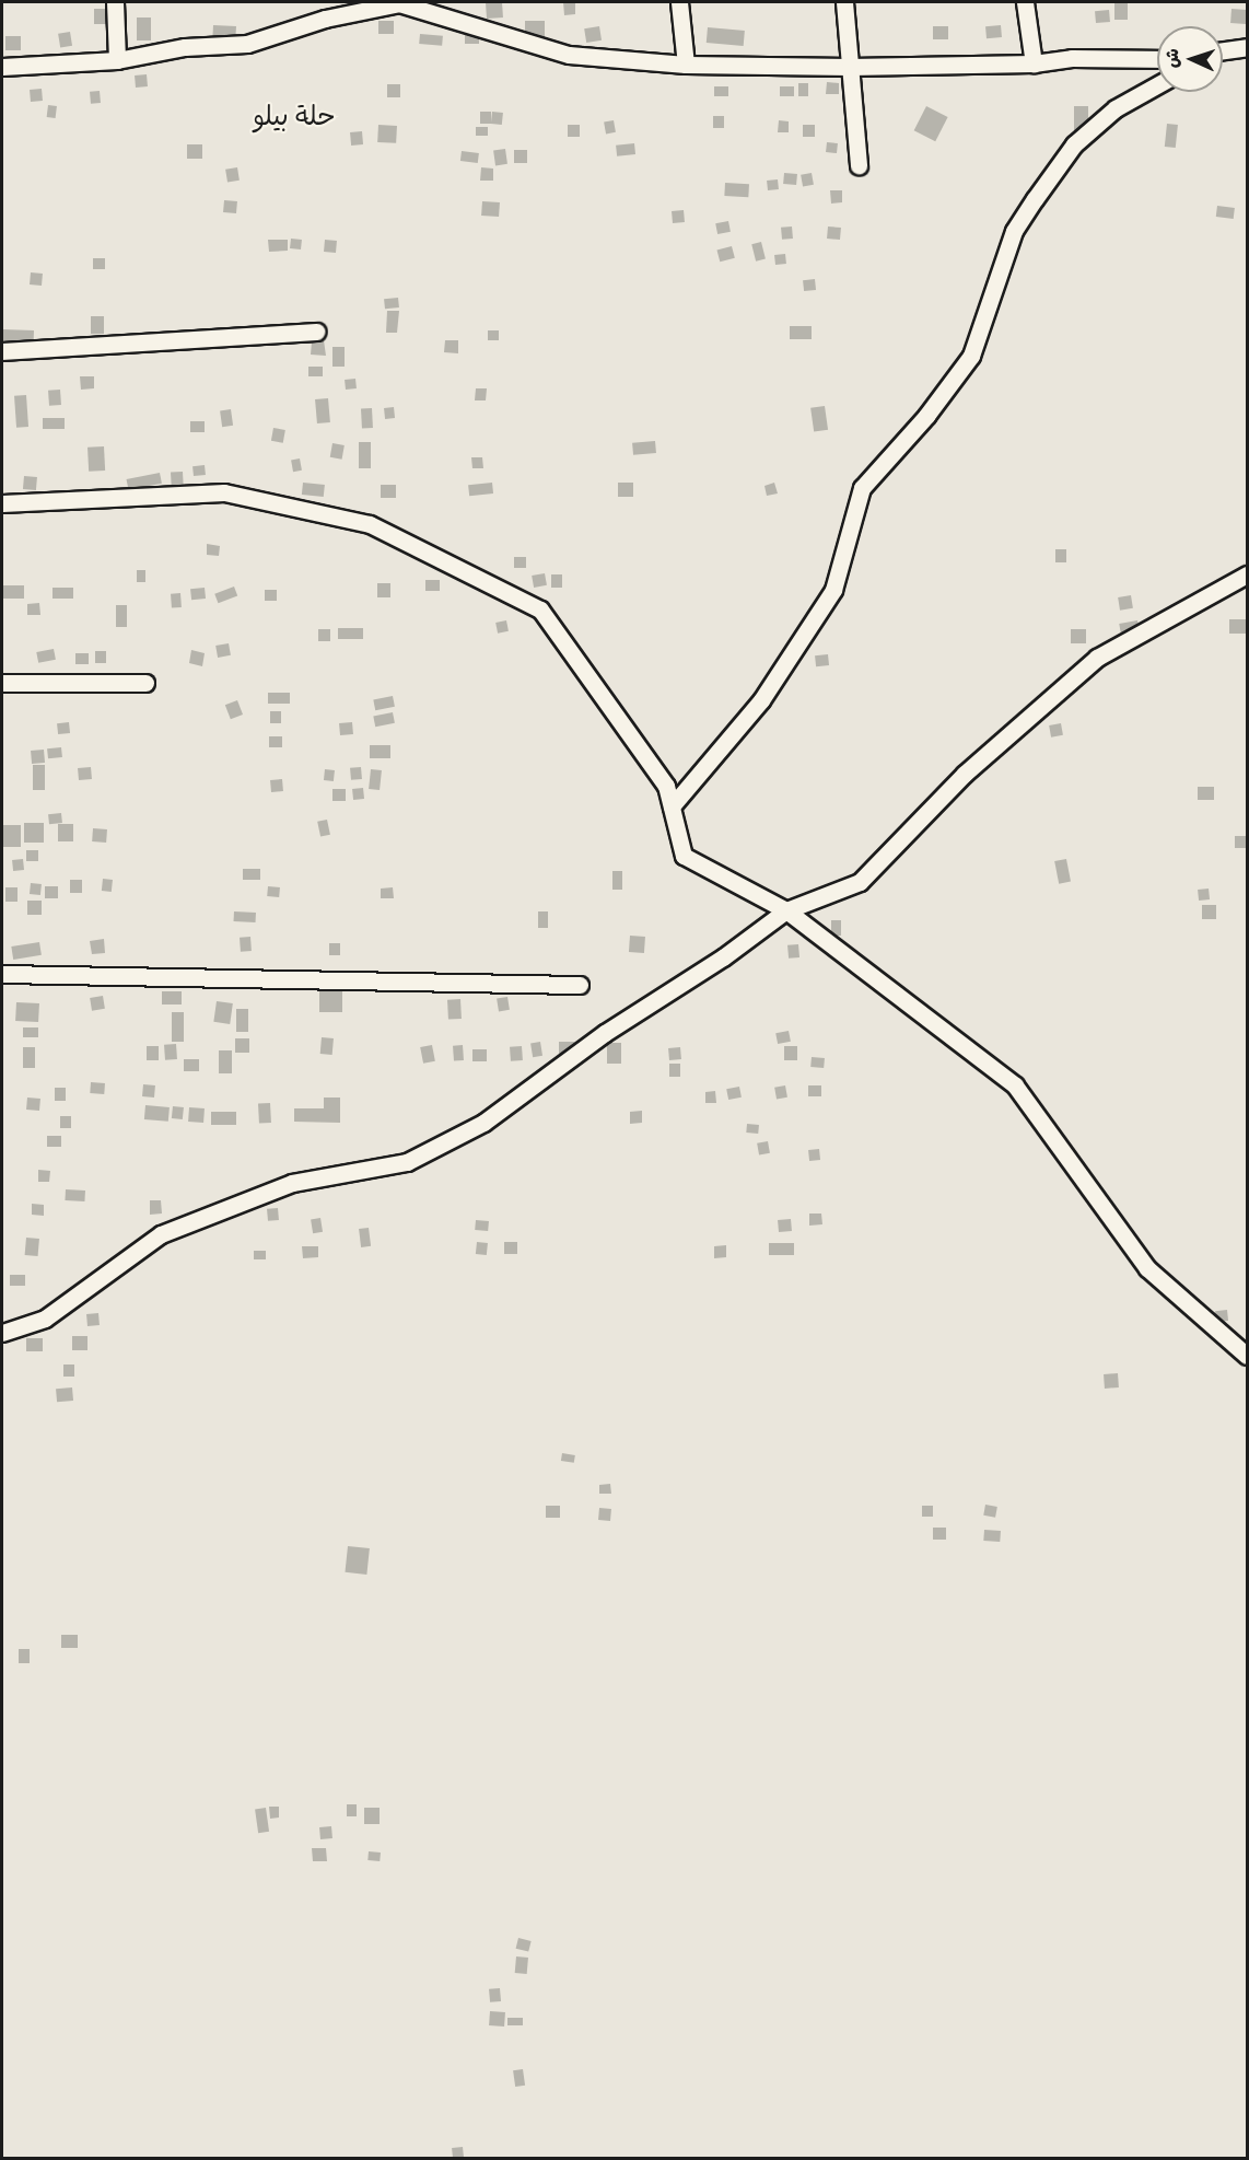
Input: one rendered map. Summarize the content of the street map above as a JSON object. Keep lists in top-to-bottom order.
{
  "districts": ["حلة بيلو"],
  "north": "left"
}
